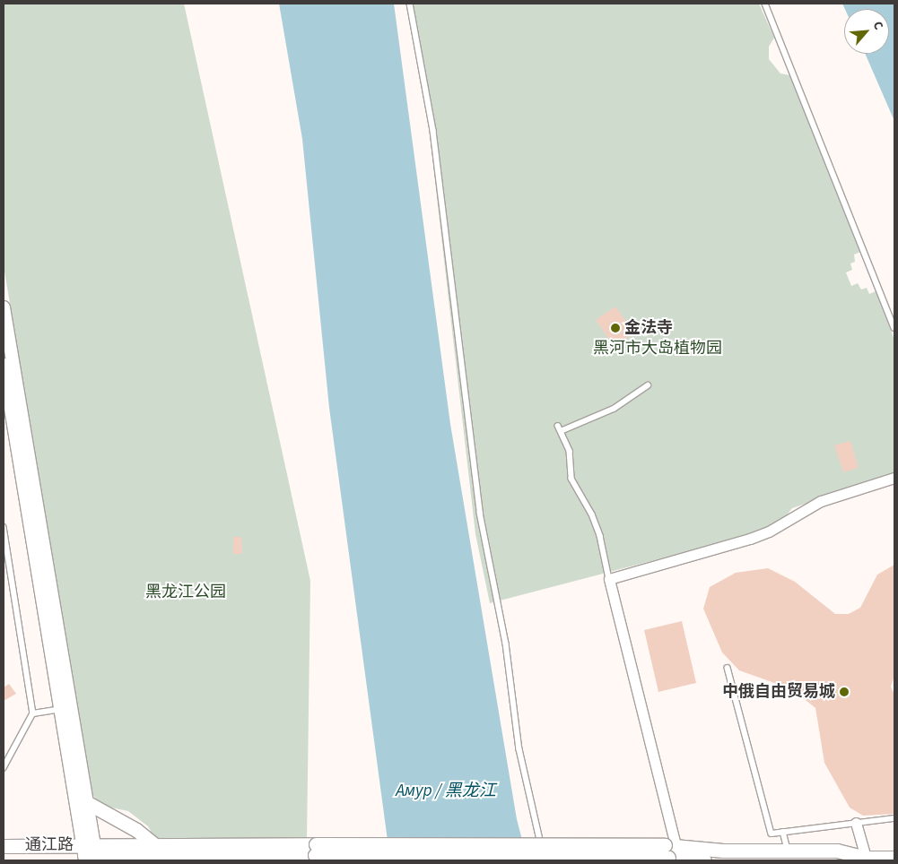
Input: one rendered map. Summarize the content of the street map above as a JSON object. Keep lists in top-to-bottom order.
{
  "streets": {
    "main road": ["通江路"]
  },
  "water": ["Амур / 黑龙江"],
  "parks": ["黑河市大岛植物园", "黑龙江公园"],
  "places": ["金法寺", "中俄自由贸易城"],
  "north": "top right"
}
